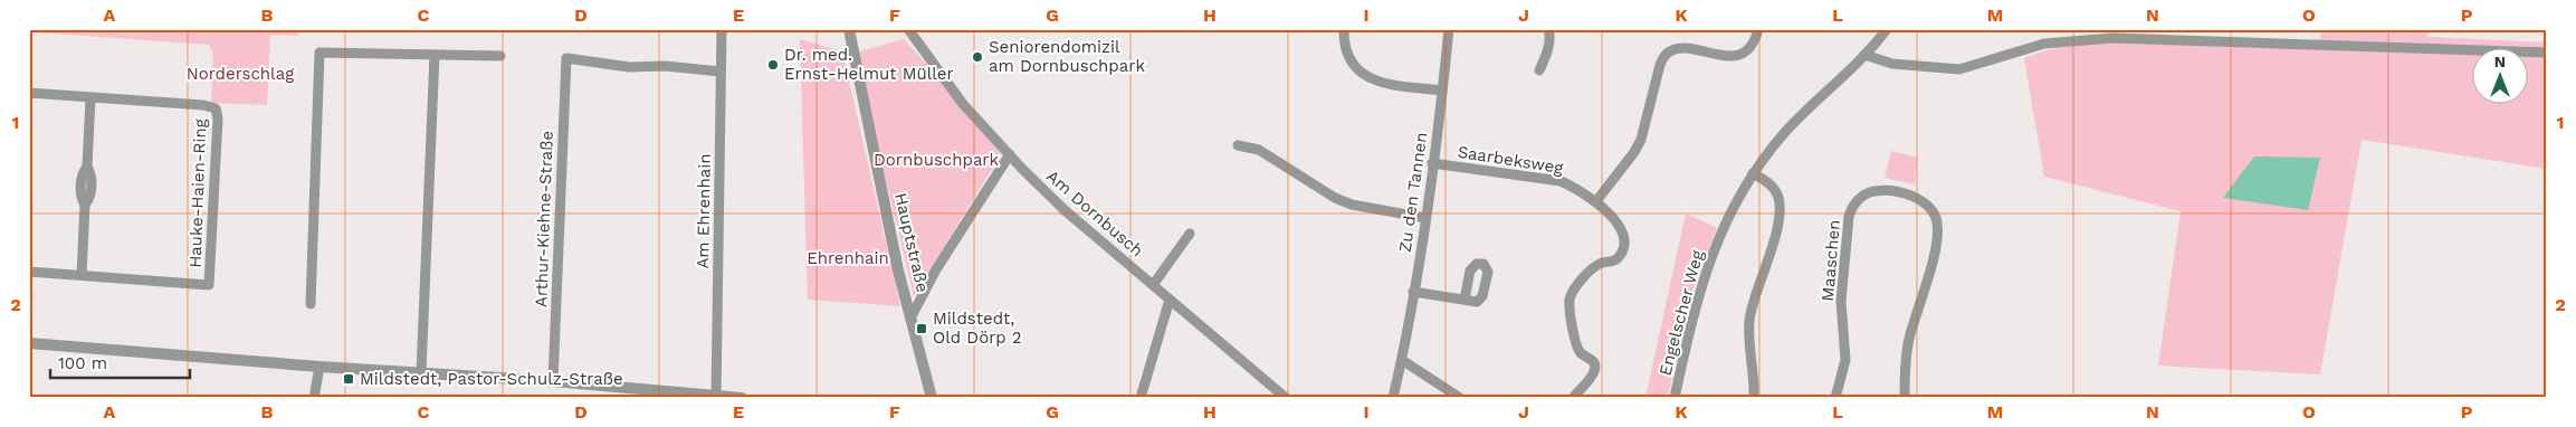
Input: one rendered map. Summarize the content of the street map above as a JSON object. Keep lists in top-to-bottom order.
{
  "streets": {
    "street": [
      "Saarbeksweg",
      "Zu den Tannen",
      "Hauke-Haien-Ring",
      "Am Ehrenhain",
      "Am Dornbusch",
      "Arthur-Kiehne-Straße",
      "Hauptstraße",
      "Maaschen",
      "Engelscher Weg"
    ]
  },
  "crossings": [
    ["Saarbeksweg", "Zu den Tannen"],
    ["Am Ehrenhain", "Arthur-Kiehne-Straße"]
  ],
  "parks": ["Norderschlag", "Dornbuschpark", "Ehrenhain"],
  "places": {
    "other": ["Seniorendomizil am Dornbuschpark", "Dr. med. Ernst-Helmut Müller"],
    "transit": ["Mildstedt, Old Dörp 2", "Mildstedt, Pastor-Schulz-Straße"]
  },
  "scale_bar": "100 m",
  "north": "top",
  "grid": {
    "columns": [
      "A",
      "B",
      "C",
      "D",
      "E",
      "F",
      "G",
      "H",
      "I",
      "J",
      "K",
      "L",
      "M",
      "N",
      "O",
      "P"
    ],
    "rows": ["1", "2"]
  }
}
